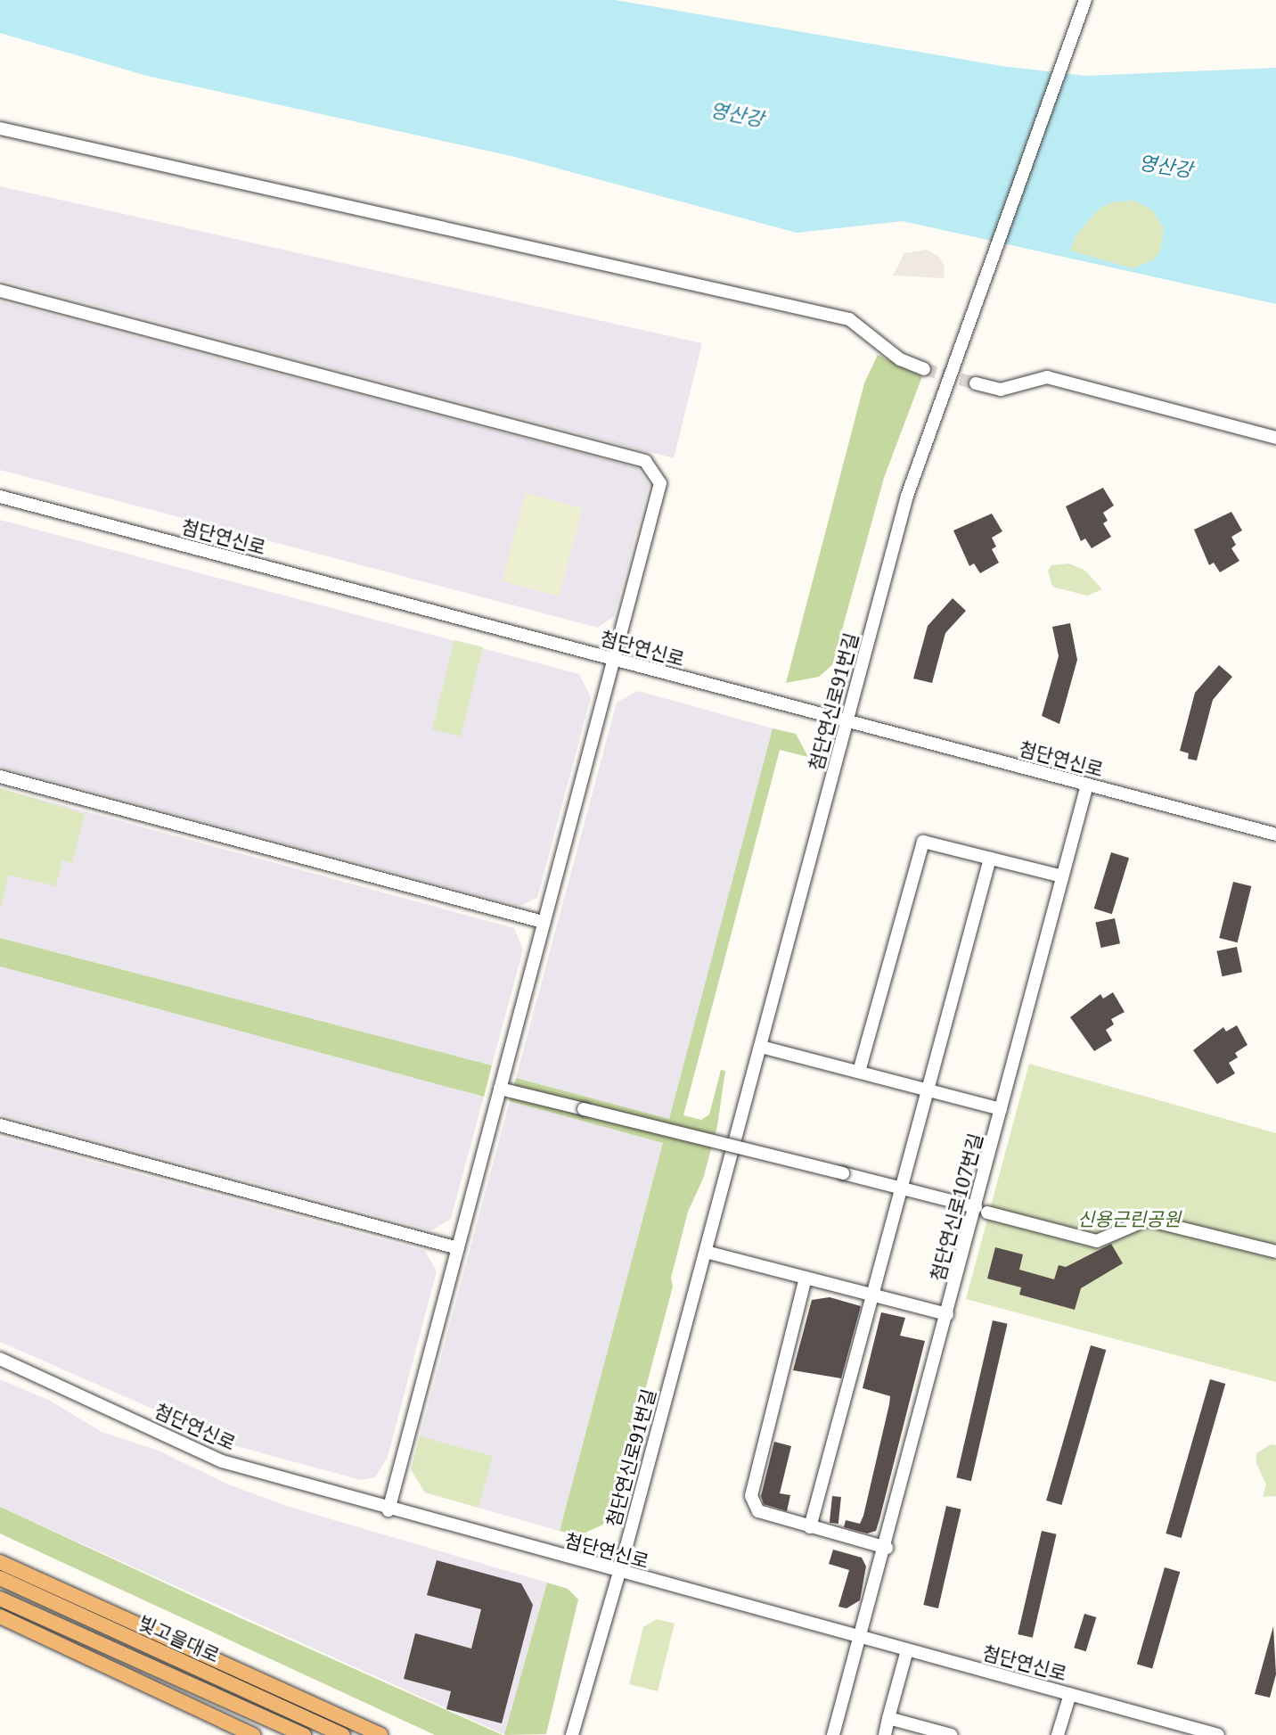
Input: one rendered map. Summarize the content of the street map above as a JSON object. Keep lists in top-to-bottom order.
{
  "streets": {
    "main road": ["빛고을대로"],
    "street": ["첨단연신로", "첨단연신로91번길", "첨단연신로107번길"]
  },
  "crossings": [
    ["첨단연신로", "첨단연신로91번길"],
    ["첨단연신로", "첨단연신로107번길"]
  ],
  "water": ["영산강"],
  "parks": ["신용근린공원"]
}
